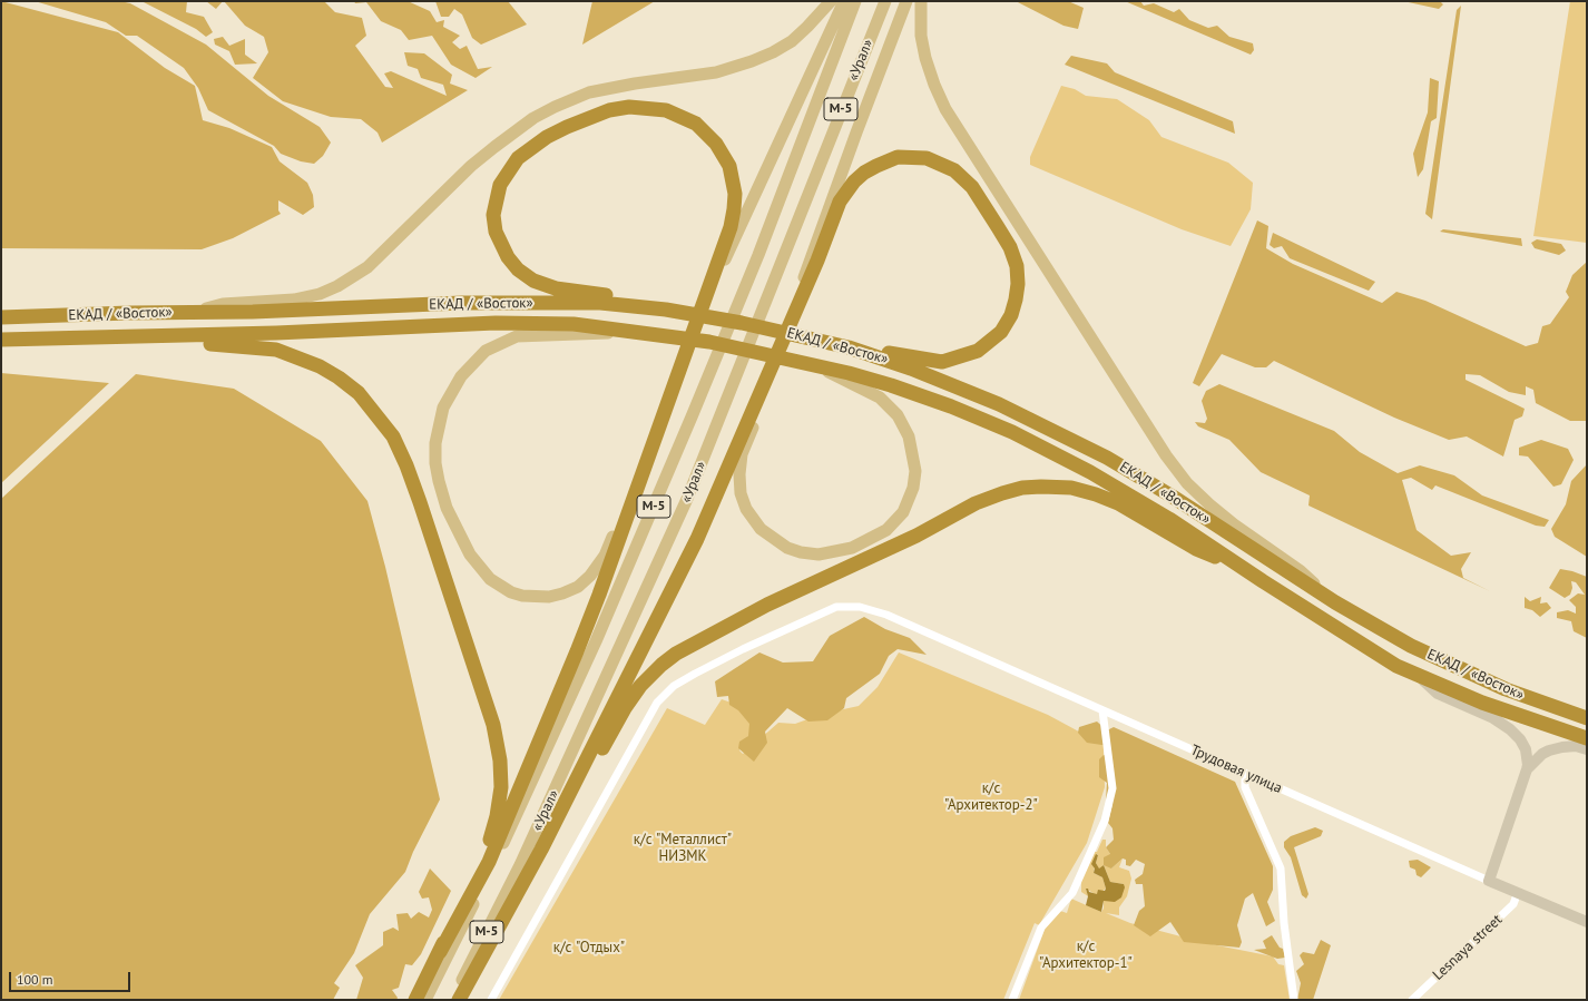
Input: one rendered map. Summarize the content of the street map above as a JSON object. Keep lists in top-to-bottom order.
{
  "streets": {
    "highway": ["ЕКАД / «Восток»"],
    "main road": ["«Урал»", "М-5", "Трудовая улица"],
    "street": ["Lesnaya street"]
  },
  "crossings": [
    ["Трудовая улица", "Lesnaya street"]
  ],
  "parks": [
    "к/с \"Архитектор-2\"",
    "к/с \"Металлист\" НИЗМК",
    "к/с \"Архитектор-1\"",
    "к/с \"Отдых\""
  ],
  "scale_bar": "100 m"
}
